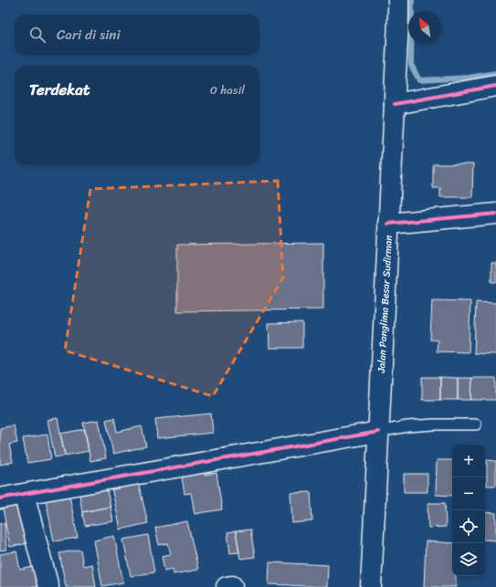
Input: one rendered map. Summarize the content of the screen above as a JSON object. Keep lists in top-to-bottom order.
{
  "streets": {
    "street": ["Jalan Panglima Besar Sudirman"]
  },
  "north": "top left",
  "page": {
    "search": "Cari di sini",
    "heading": ["Terdekat", "0 hasil"],
    "map_buttons": ["+", "−"]
  }
}
